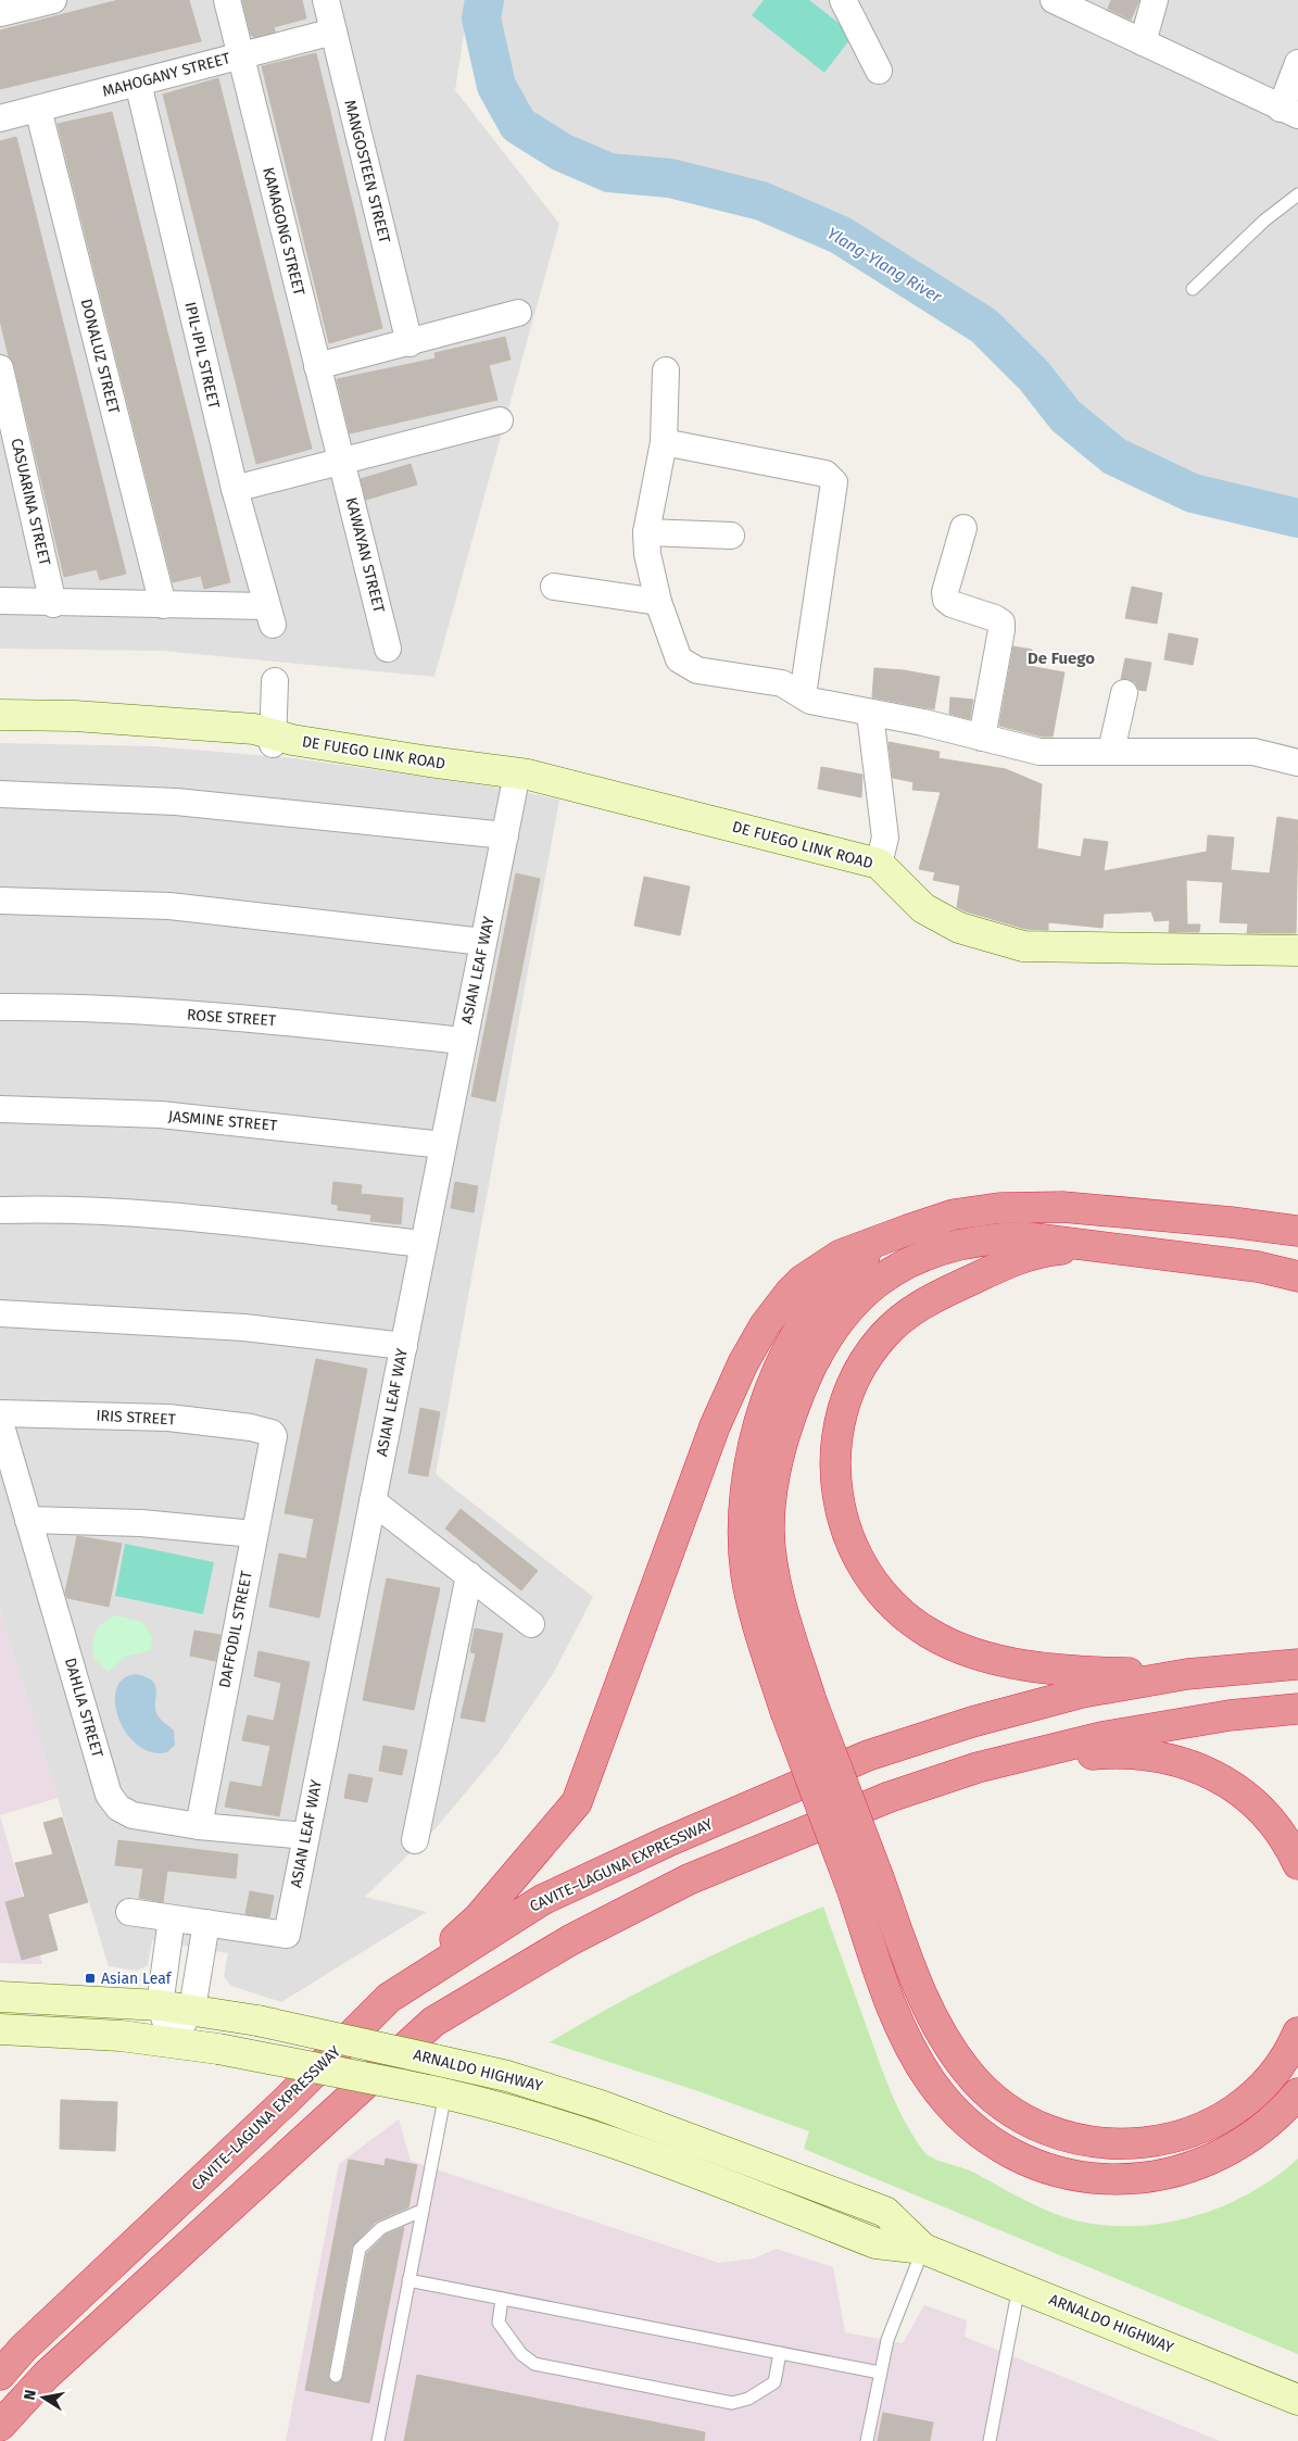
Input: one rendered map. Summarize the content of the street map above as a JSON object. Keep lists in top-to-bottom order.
{
  "streets": {
    "highway": ["CAVITE–LAGUNA EXPRESSWAY"],
    "main road": ["DE FUEGO LINK ROAD", "ARNALDO HIGHWAY"],
    "street": [
      "MAHOGANY STREET",
      "MANGOSTEEN STREET",
      "KAMAGONG STREET",
      "IPIL-IPIL STREET",
      "DONALUZ STREET",
      "CASUARINA STREET",
      "KAWAYAN STREET",
      "ASIAN LEAF WAY",
      "ROSE STREET",
      "JASMINE STREET",
      "IRIS STREET",
      "DAFFODIL STREET",
      "DAHLIA STREET"
    ]
  },
  "crossings": [
    ["MAHOGANY STREET", "MANGOSTEEN STREET"],
    ["MAHOGANY STREET", "KAMAGONG STREET"],
    ["MAHOGANY STREET", "IPIL-IPIL STREET"],
    ["MAHOGANY STREET", "DONALUZ STREET"],
    ["KAMAGONG STREET", "KAWAYAN STREET"],
    ["IPIL-IPIL STREET", "DONALUZ STREET"],
    ["ASIAN LEAF WAY", "ROSE STREET"],
    ["ASIAN LEAF WAY", "JASMINE STREET"],
    ["ASIAN LEAF WAY", "DAHLIA STREET"],
    ["IRIS STREET", "DAFFODIL STREET"],
    ["DAFFODIL STREET", "DAHLIA STREET"]
  ],
  "districts": ["De Fuego"],
  "water": ["Ylang-Ylang River"],
  "places": {
    "transit": ["Asian Leaf"]
  },
  "north": "left"
}
